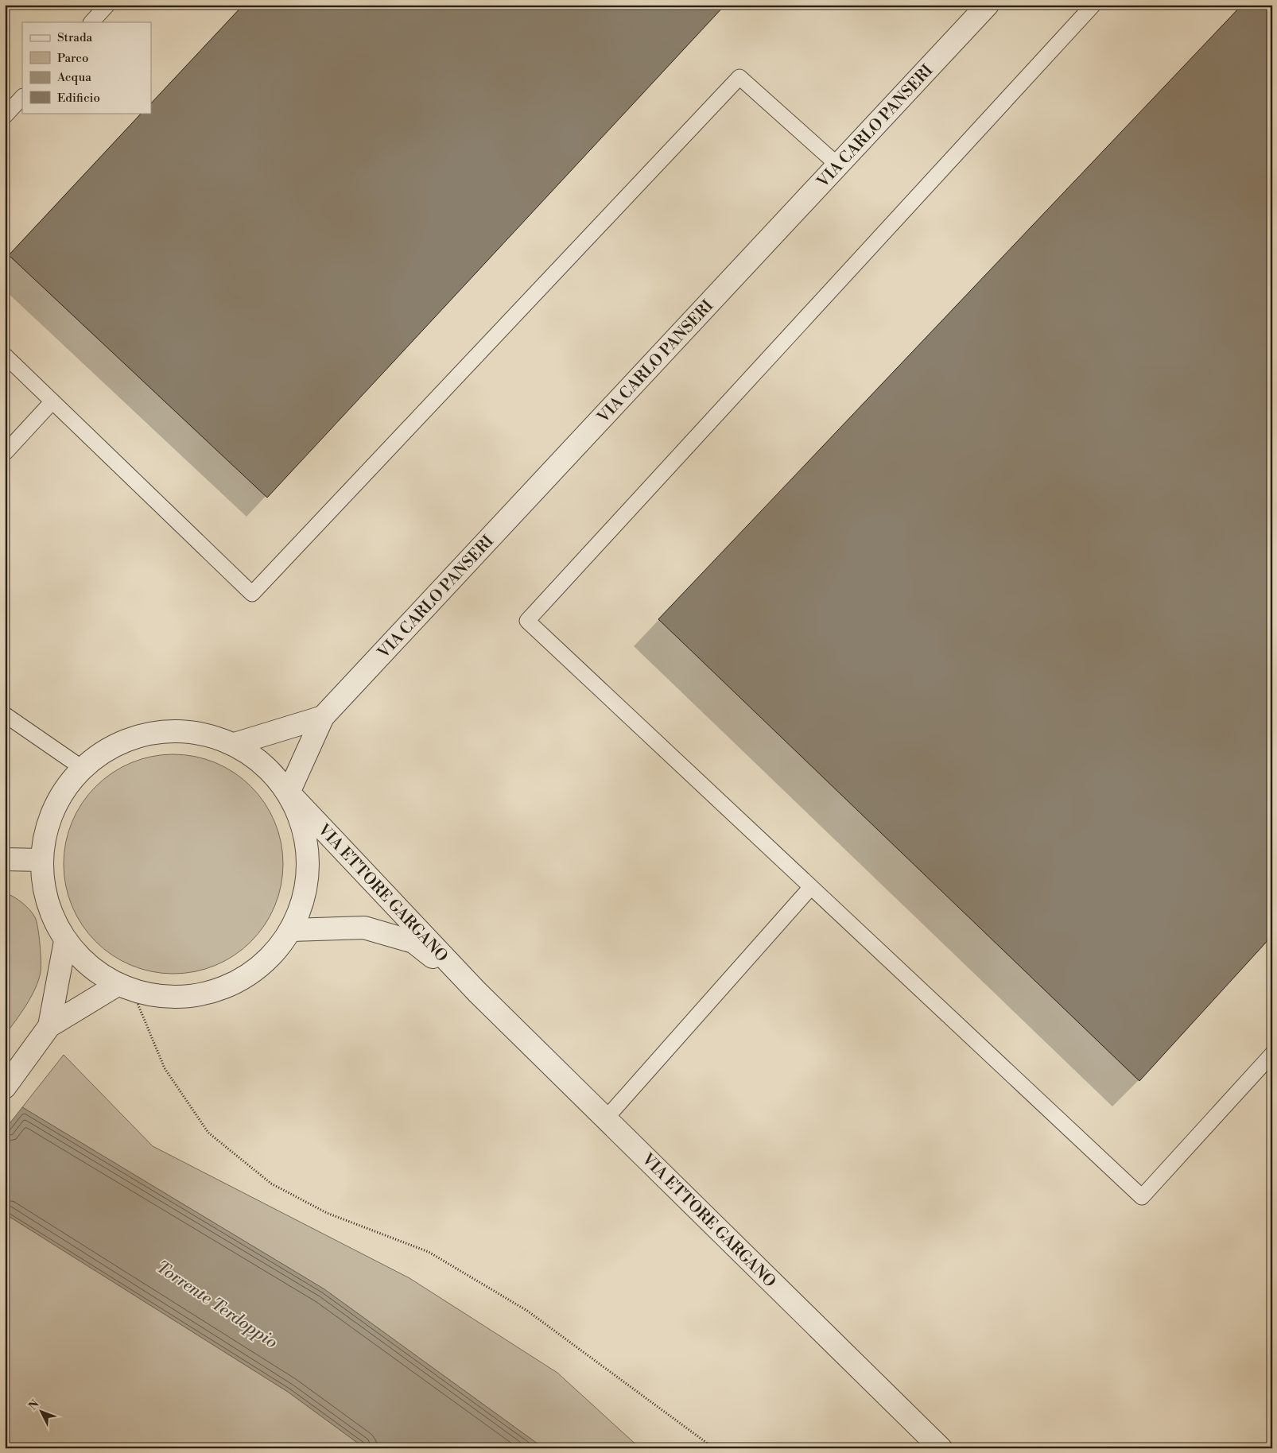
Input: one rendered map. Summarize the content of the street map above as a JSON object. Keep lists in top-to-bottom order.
{
  "streets": {
    "street": ["VIA CARLO PANSERI", "VIA ETTORE GARGANO"]
  },
  "crossings": [
    ["VIA CARLO PANSERI", "VIA ETTORE GARGANO"]
  ],
  "water": ["Torrente Terdoppio"],
  "legend": [
    "Strada",
    "Parco",
    "Acqua",
    "Edificio"
  ],
  "north": "top left"
}
